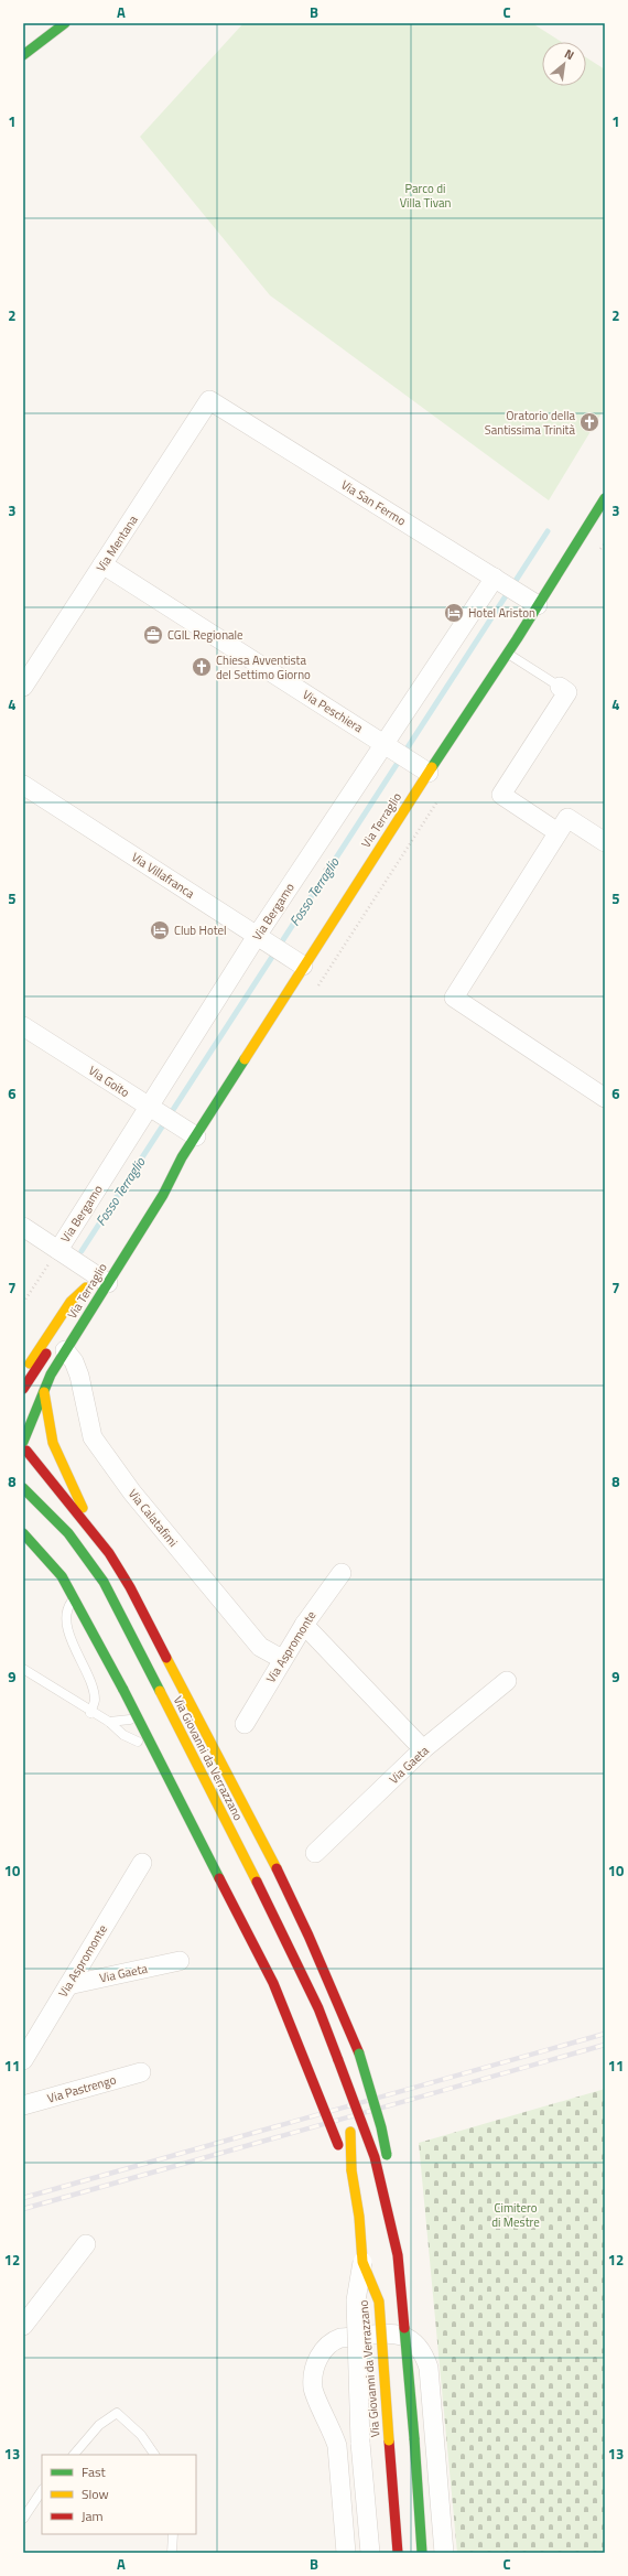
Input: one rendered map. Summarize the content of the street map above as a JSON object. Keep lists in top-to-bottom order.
{
  "streets": {
    "main road": ["Via Terraglio", "Via Giovanni da Verrazzano"],
    "street": [
      "Via San Fermo",
      "Via Mentana",
      "Via Peschiera",
      "Via Villafranca",
      "Via Bergamo",
      "Via Goito",
      "Via Calatafimi",
      "Via Aspromonte",
      "Via Gaeta",
      "Via Pastrengo"
    ]
  },
  "crossings": [
    ["Via San Fermo", "Via Mentana"],
    ["Via San Fermo", "Via Terraglio"],
    ["Via San Fermo", "Via Bergamo"],
    ["Via Mentana", "Via Peschiera"],
    ["Via Peschiera", "Via Terraglio"],
    ["Via Peschiera", "Via Bergamo"],
    ["Via Terraglio", "Via Villafranca"],
    ["Via Terraglio", "Via Goito"],
    ["Via Terraglio", "Via Calatafimi"],
    ["Via Villafranca", "Via Bergamo"],
    ["Via Bergamo", "Via Goito"],
    ["Via Calatafimi", "Via Aspromonte"],
    ["Via Aspromonte", "Via Gaeta"]
  ],
  "water": ["Fosso Terraglio"],
  "parks": ["Parco di Villa Tivan", "Cimitero di Mestre"],
  "places": {
    "church": ["Oratorio della Santissima Trinità", "Chiesa Avventista del Settimo Giorno"],
    "hotel": ["Hotel Ariston", "Club Hotel"],
    "office": ["CGIL Regionale"]
  },
  "legend": ["Fast", "Slow", "Jam"],
  "north": "top right",
  "grid": {
    "columns": ["A", "B", "C"],
    "rows": [
      "1",
      "2",
      "3",
      "4",
      "5",
      "6",
      "7",
      "8",
      "9",
      "10",
      "11",
      "12",
      "13"
    ]
  }
}
